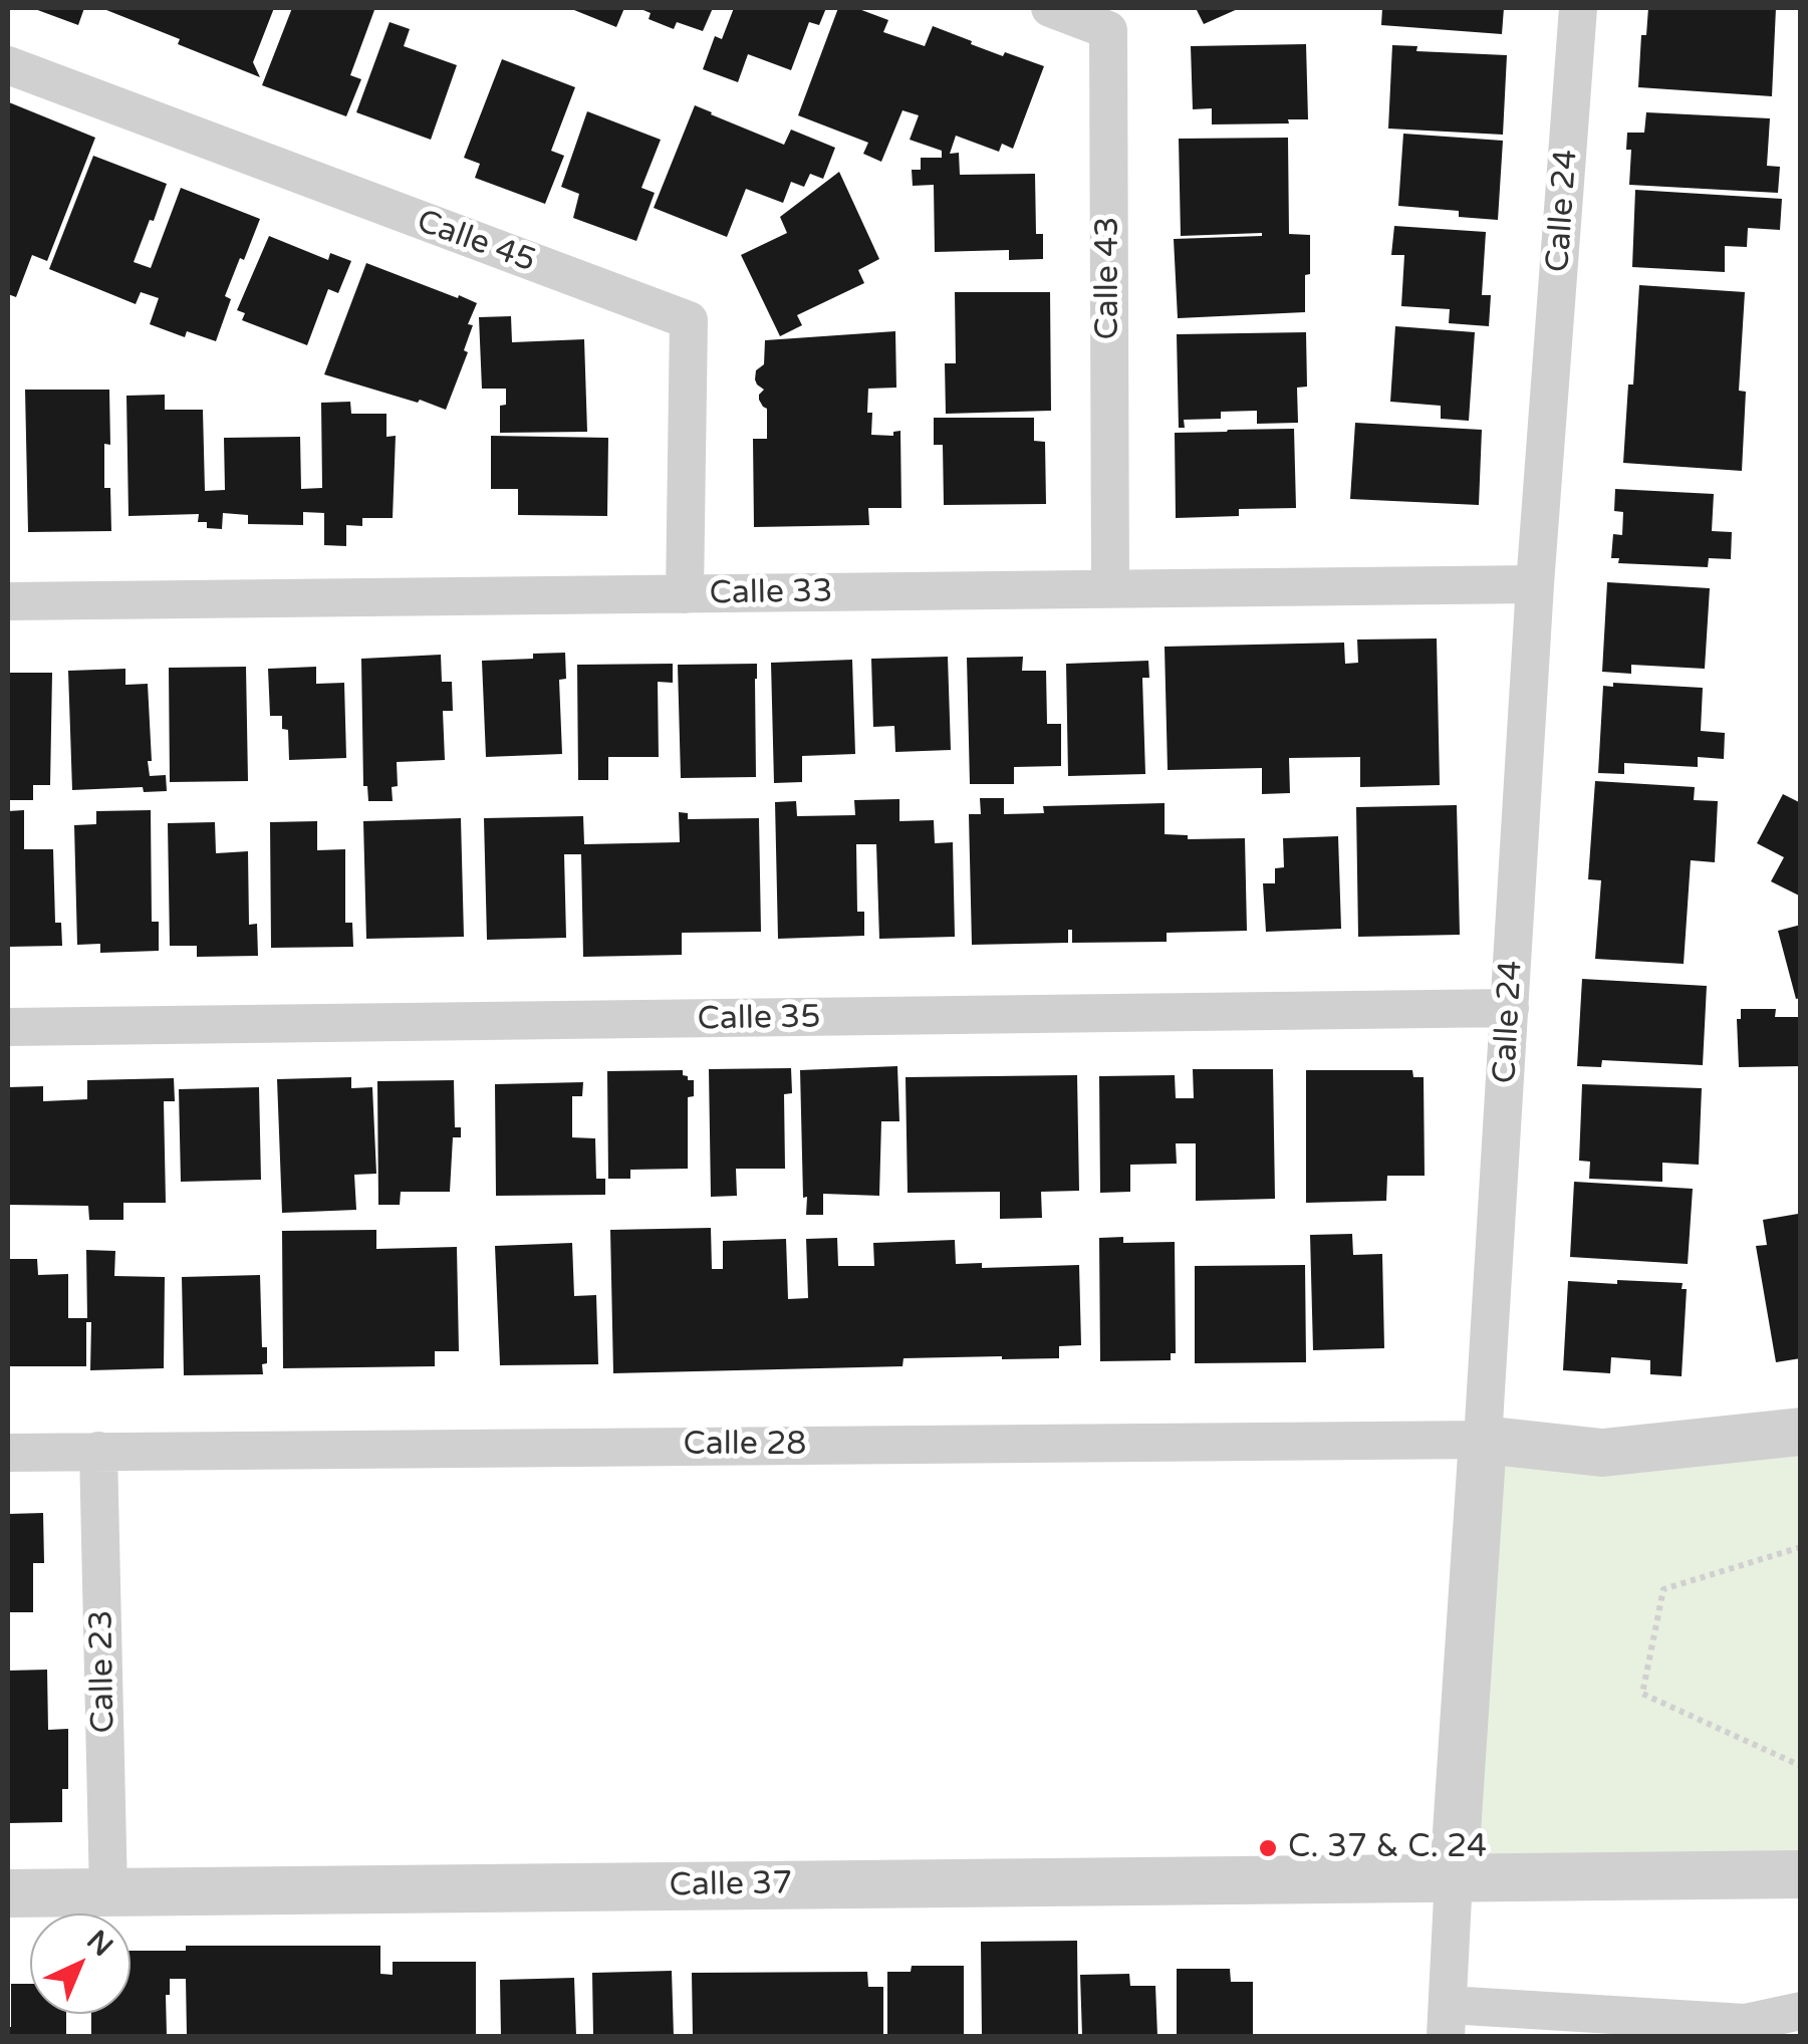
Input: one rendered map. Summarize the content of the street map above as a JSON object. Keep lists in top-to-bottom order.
{
  "streets": {
    "street": [
      "Calle 24",
      "Calle 45",
      "Calle 43",
      "Calle 33",
      "Calle 35",
      "Calle 28",
      "Calle 23",
      "Calle 37"
    ]
  },
  "crossings": [
    ["Calle 24", "Calle 33"],
    ["Calle 24", "Calle 35"],
    ["Calle 24", "Calle 28"],
    ["Calle 24", "Calle 37"],
    ["Calle 45", "Calle 33"],
    ["Calle 43", "Calle 33"],
    ["Calle 28", "Calle 23"],
    ["Calle 23", "Calle 37"]
  ],
  "places": ["C. 37 & C. 24"],
  "north": "top right"
}
